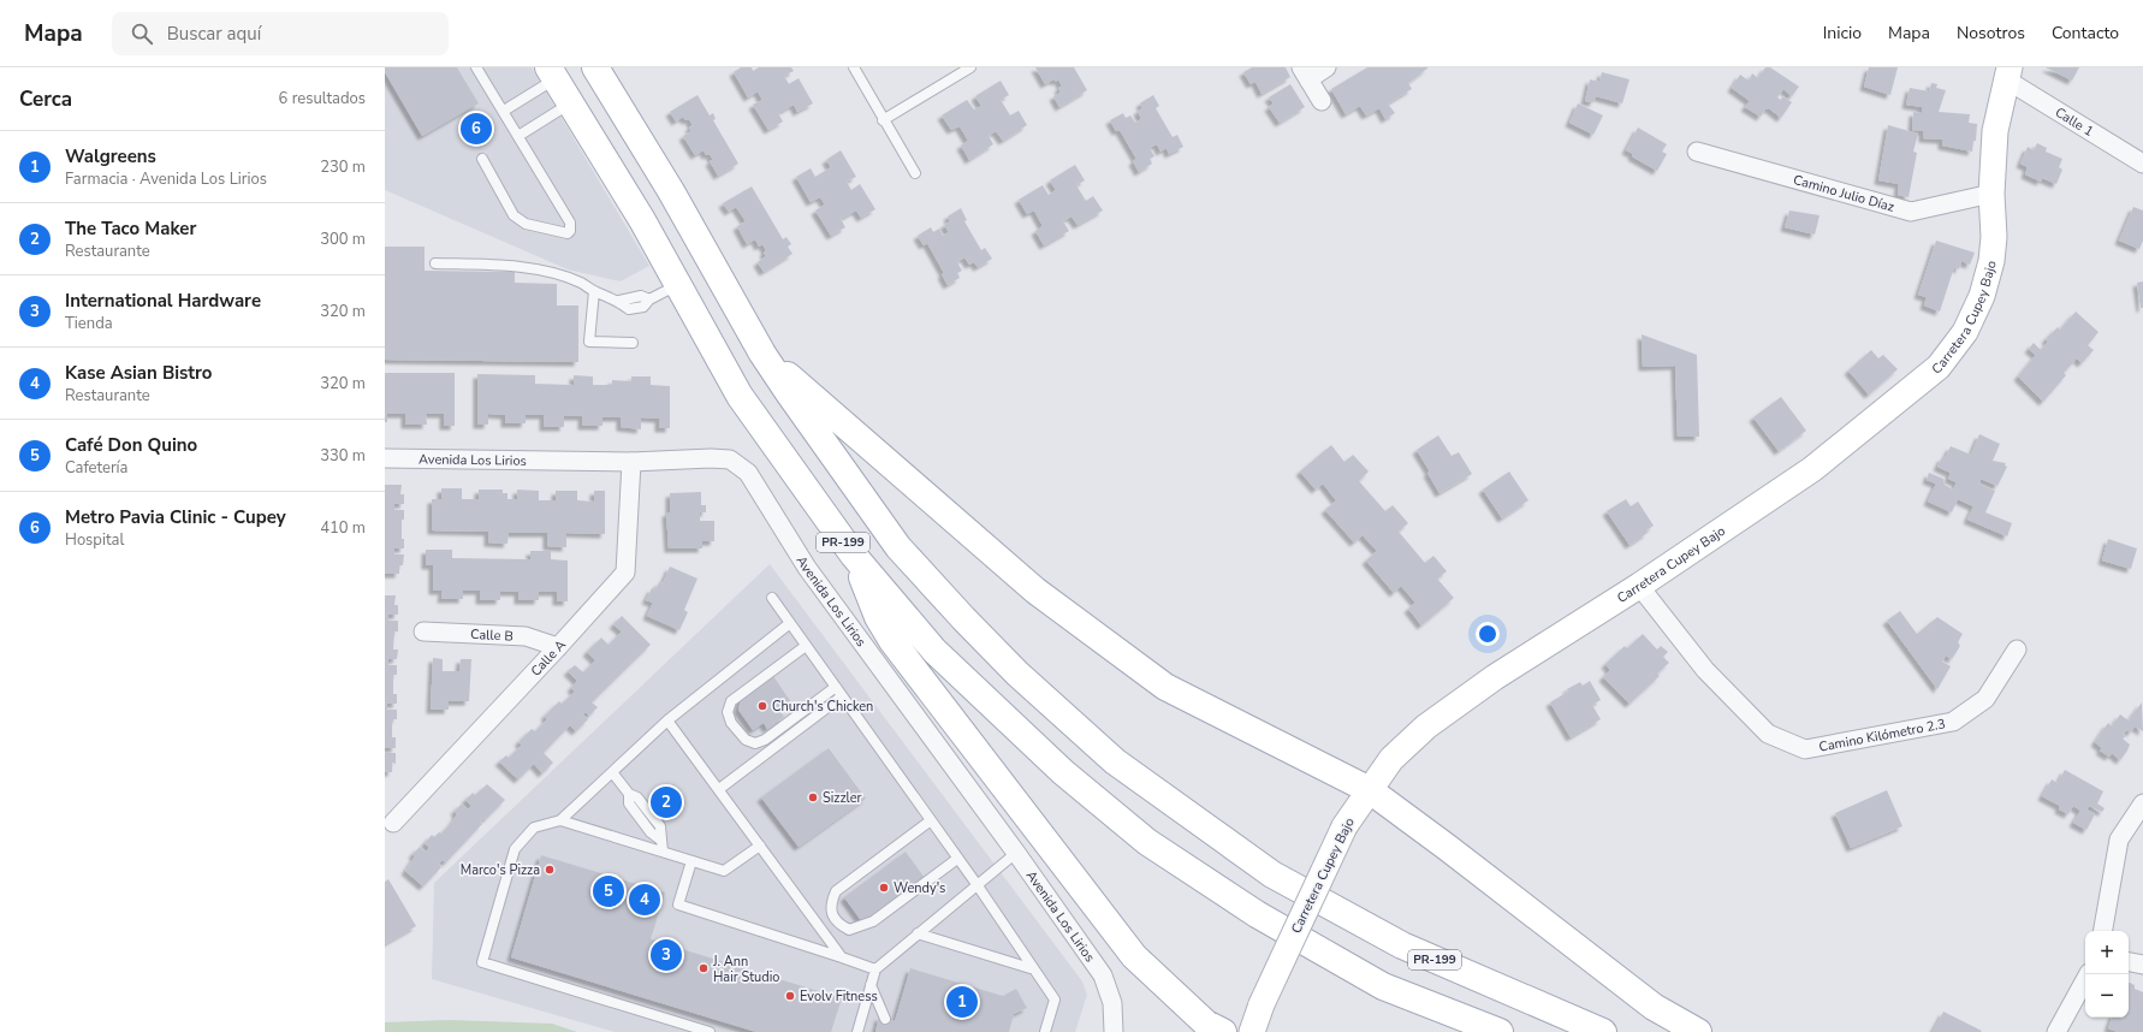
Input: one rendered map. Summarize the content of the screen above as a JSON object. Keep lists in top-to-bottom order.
{
  "streets": {
    "main road": ["PR-199"],
    "street": [
      "Calle 1",
      "Camino Julio Díaz",
      "Carretera Cupey Bajo",
      "Avenida Los Lirios",
      "Calle B",
      "Calle A",
      "Camino Kilómetro 2.3"
    ]
  },
  "crossings": [
    ["Calle 1", "Carretera Cupey Bajo"],
    ["Camino Julio Díaz", "Carretera Cupey Bajo"],
    ["Carretera Cupey Bajo", "Camino Kilómetro 2.3"],
    ["Avenida Los Lirios", "Calle A"],
    ["Calle B", "Calle A"]
  ],
  "places": [
    "Church's Chicken",
    "Sizzler",
    "Marco's Pizza",
    "Wendy's",
    "J. Ann Hair Studio",
    "Evolv Fitness"
  ],
  "page": {
    "header": "Mapa",
    "search": "Buscar aquí",
    "nav": [
      "Inicio",
      "Mapa",
      "Nosotros",
      "Contacto"
    ],
    "heading": ["Cerca", "6 resultados"],
    "pins": [
      "6",
      "2",
      "5",
      "4",
      "3",
      "1"
    ],
    "list": [
      {
        "mark": "1",
        "name": "Walgreens",
        "note": "Farmacia · Avenida Los Lirios",
        "value": "230 m"
      },
      {
        "mark": "2",
        "name": "The Taco Maker",
        "note": "Restaurante",
        "value": "300 m"
      },
      {
        "mark": "3",
        "name": "International Hardware",
        "note": "Tienda",
        "value": "320 m"
      },
      {
        "mark": "4",
        "name": "Kase Asian Bistro",
        "note": "Restaurante",
        "value": "320 m"
      },
      {
        "mark": "5",
        "name": "Café Don Quino",
        "note": "Cafetería",
        "value": "330 m"
      },
      {
        "mark": "6",
        "name": "Metro Pavia Clinic - Cupey",
        "note": "Hospital",
        "value": "410 m"
      }
    ],
    "map_buttons": ["+", "−"]
  }
}
